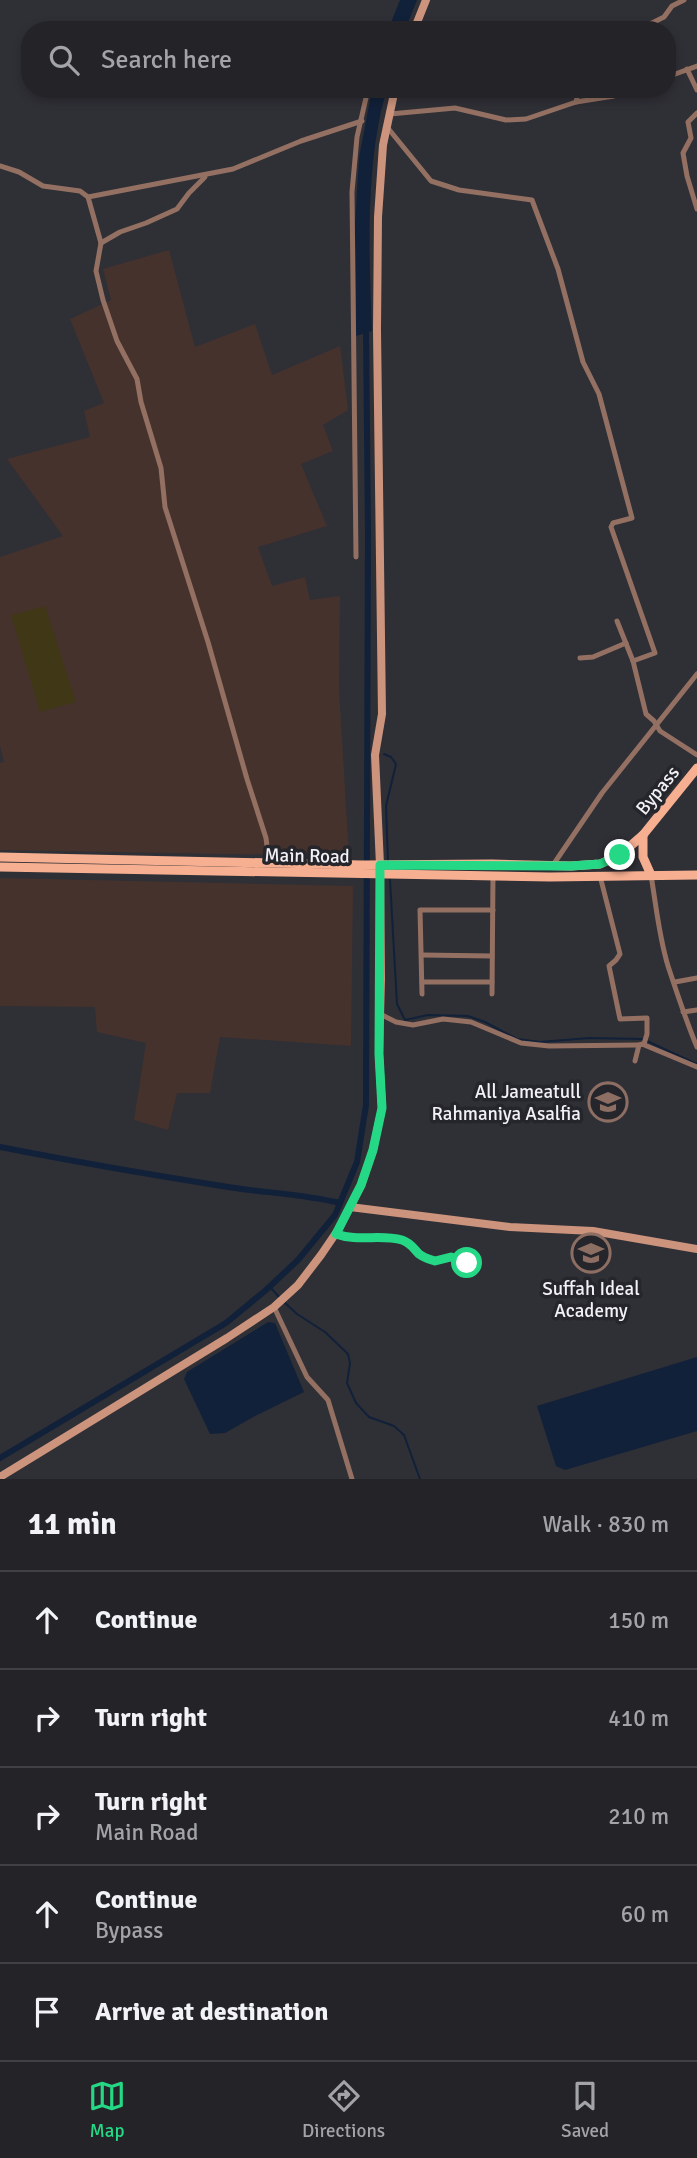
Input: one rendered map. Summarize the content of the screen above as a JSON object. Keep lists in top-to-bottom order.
{
  "streets": {
    "main road": ["Bypass", "Main Road"]
  },
  "crossings": [
    ["Bypass", "Main Road"]
  ],
  "places": {
    "school or university": ["All Jameatull Rahmaniya Asalfia", "Suffah Ideal Academy"]
  },
  "page": {
    "search": "Search here",
    "heading": ["11 min", "Walk · 830 m"],
    "list": [
      ["Continue", "150 m"],
      ["Turn right", "410 m"],
      ["Turn right", "Main Road", "210 m"],
      ["Continue", "Bypass", "60 m"],
      "Arrive at destination"
    ],
    "nav": ["Map", "Directions", "Saved"]
  }
}
